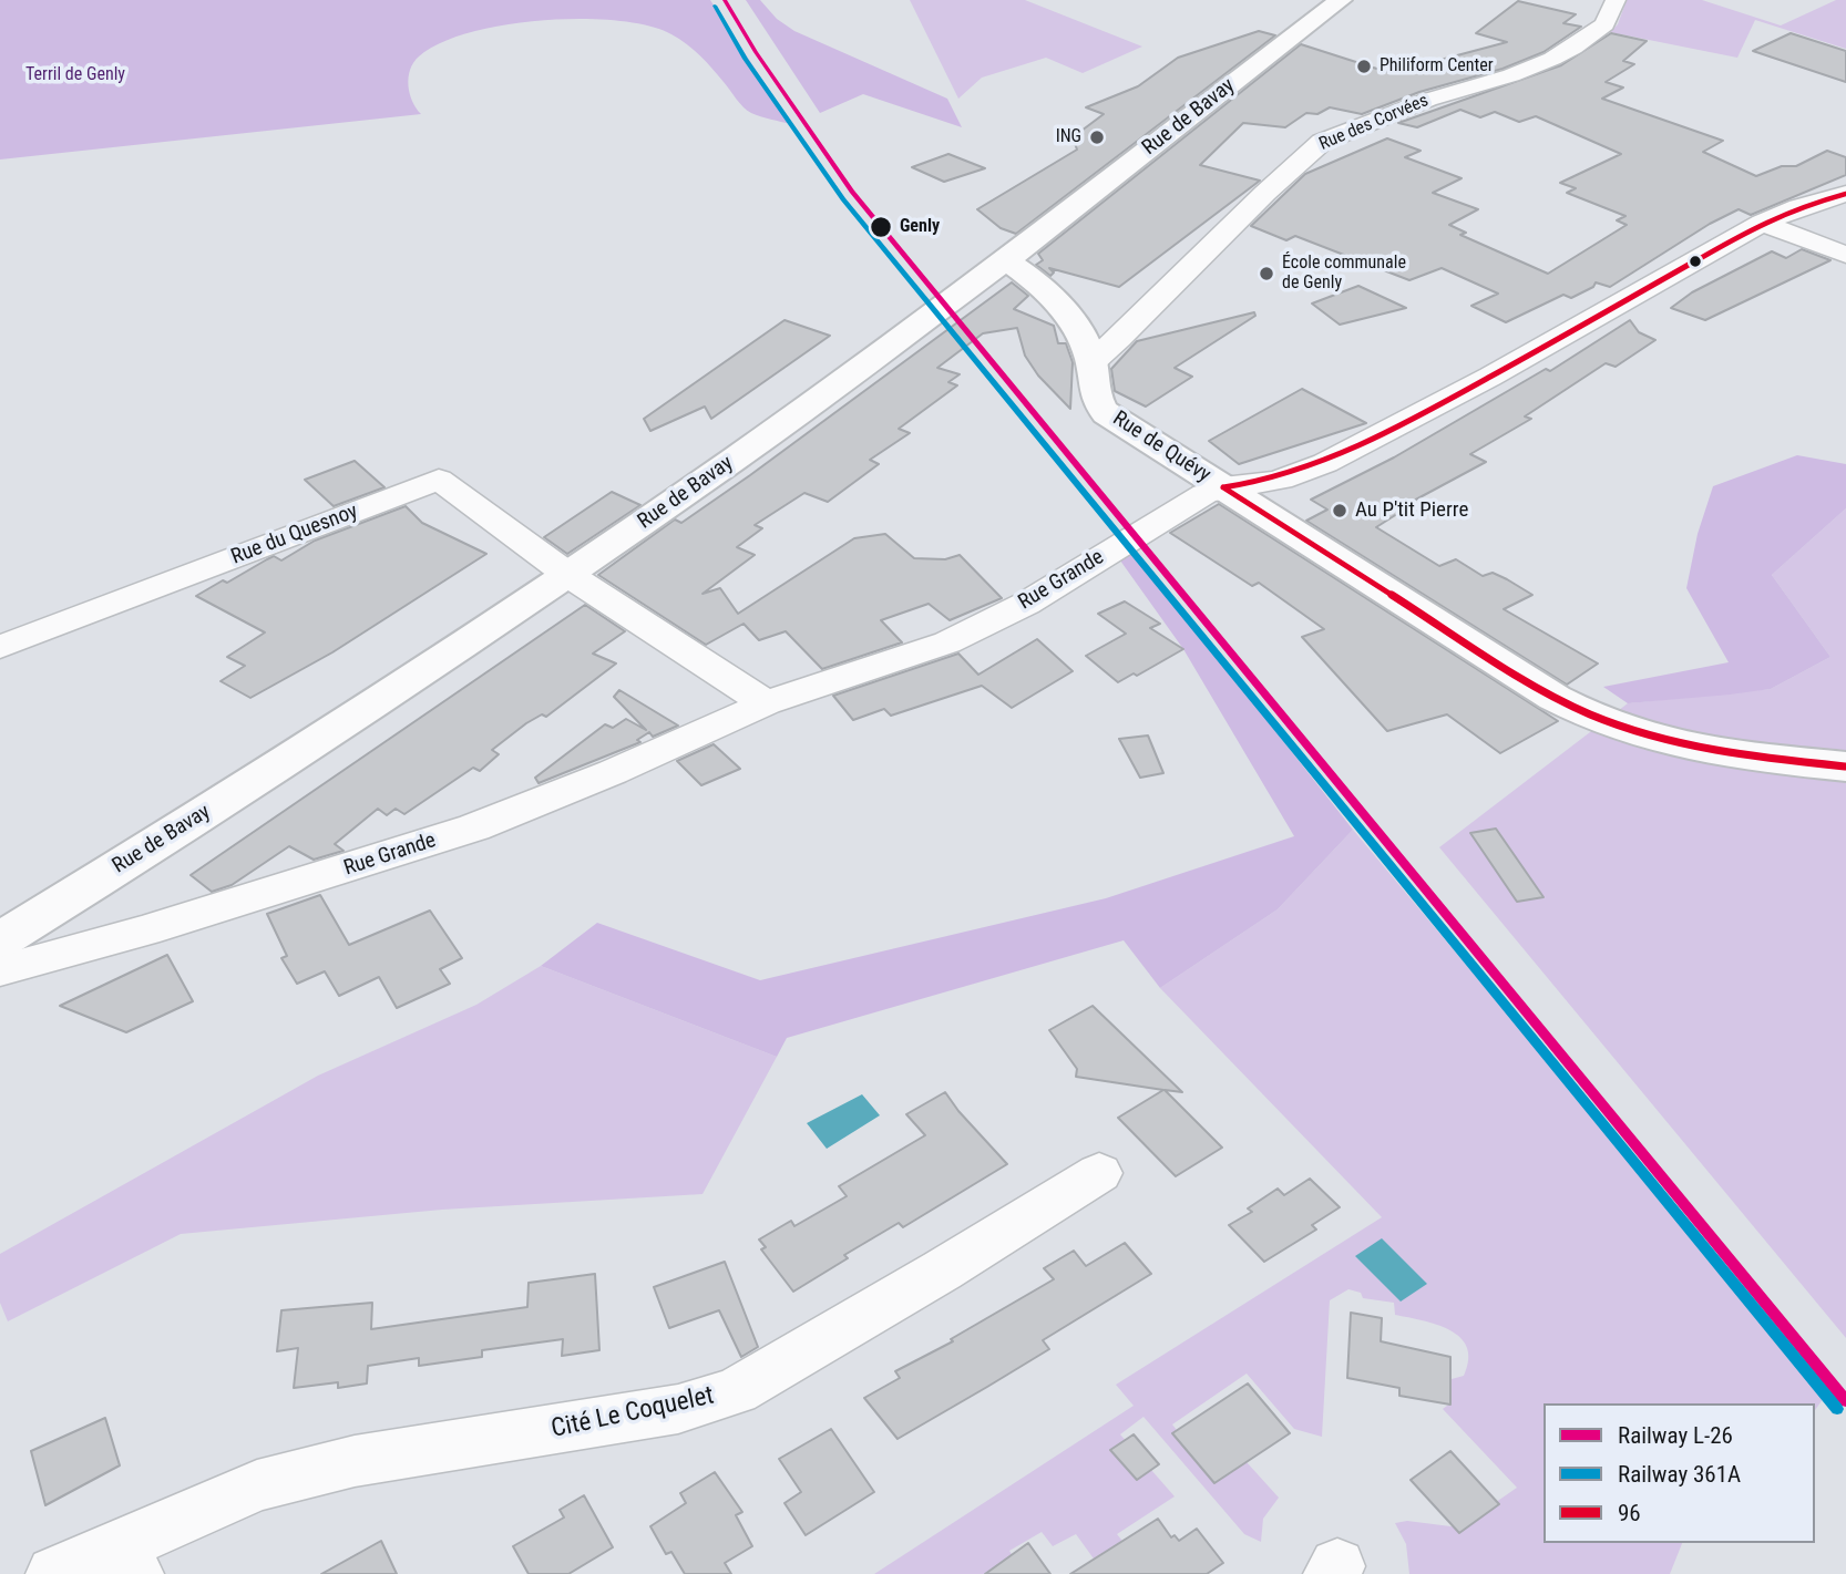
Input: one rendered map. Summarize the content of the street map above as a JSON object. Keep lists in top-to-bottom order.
{
  "streets": {
    "main road": ["Rue de Bavay", "Rue de Quévy"],
    "street": [
      "Rue des Corvées",
      "Rue du Quesnoy",
      "Rue Grande",
      "Cité Le Coquelet"
    ]
  },
  "crossings": [
    ["Rue de Bavay", "Rue de Quévy"],
    ["Rue de Bavay", "Rue du Quesnoy"],
    ["Rue des Corvées", "Rue de Quévy"],
    ["Rue de Quévy", "Rue Grande"]
  ],
  "parks": ["Terril de Genly"],
  "places": [
    "Philiform Center",
    "ING",
    "Genly",
    "École communale de Genly",
    "Au P'tit Pierre"
  ],
  "lines": ["rail line L-26", "rail line 361A", "transit line 96"],
  "legend": ["Railway L-26", "Railway 361A", "96"]
}
